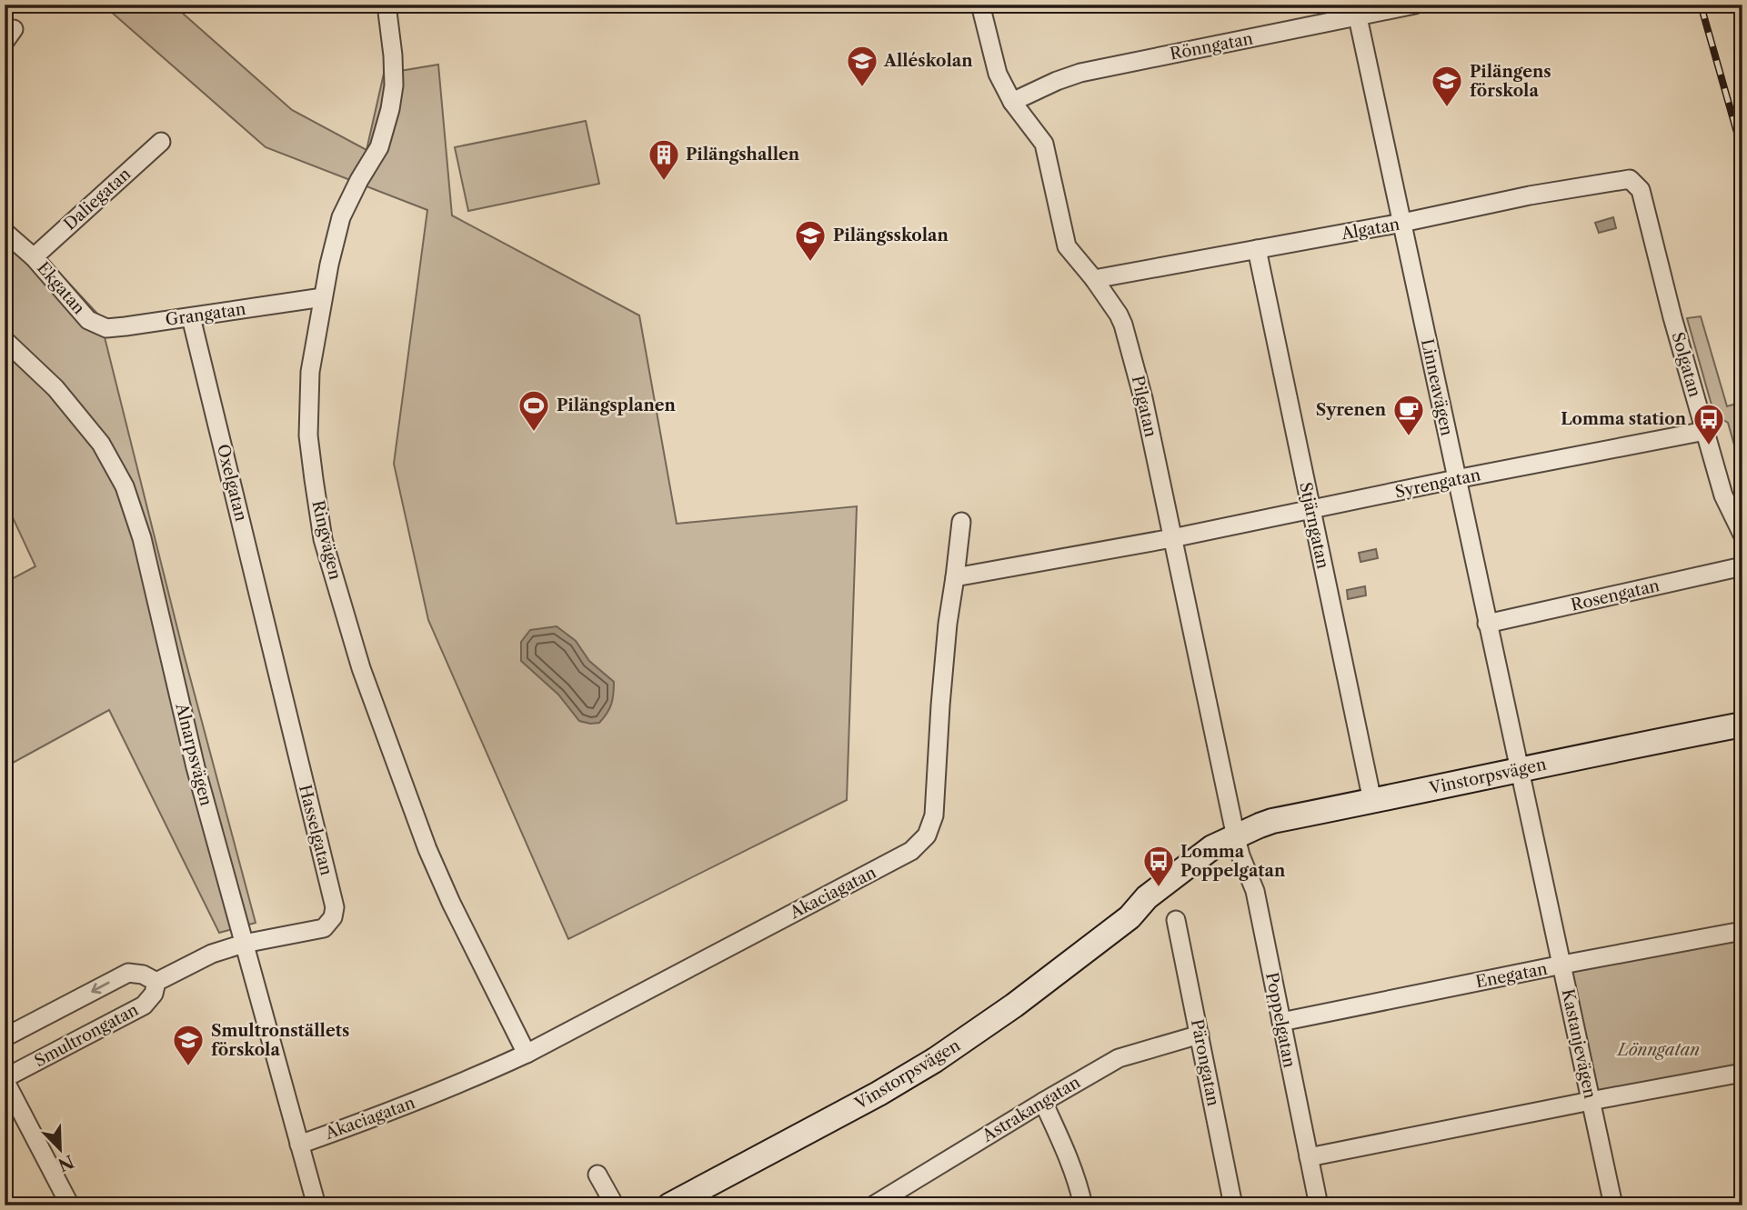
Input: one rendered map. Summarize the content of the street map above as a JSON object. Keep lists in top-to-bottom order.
{
  "streets": {
    "street": [
      "Rönngatan",
      "Daliegatan",
      "Algatan",
      "Ekgatan",
      "Grangatan",
      "Solgatan",
      "Linneavägen",
      "Pilgatan",
      "Oxelgatan",
      "Syrengatan",
      "Stjärngatan",
      "Ringvägen",
      "Rosengatan",
      "Alnarpsvägen",
      "Vinstorpsvägen",
      "Hasselgatan",
      "Akaciagatan",
      "Enegatan",
      "Poppelgatan",
      "Smultrongatan",
      "Kastanjevägen",
      "Pärongatan",
      "Astrakangatan"
    ]
  },
  "crossings": [
    ["Rönngatan", "Linneavägen"],
    ["Rönngatan", "Pilgatan"],
    ["Daliegatan", "Ekgatan"],
    ["Algatan", "Solgatan"],
    ["Algatan", "Linneavägen"],
    ["Algatan", "Pilgatan"],
    ["Algatan", "Stjärngatan"],
    ["Ekgatan", "Grangatan"],
    ["Grangatan", "Oxelgatan"],
    ["Grangatan", "Ringvägen"],
    ["Solgatan", "Syrengatan"],
    ["Linneavägen", "Syrengatan"],
    ["Linneavägen", "Rosengatan"],
    ["Linneavägen", "Vinstorpsvägen"],
    ["Linneavägen", "Kastanjevägen"],
    ["Pilgatan", "Syrengatan"],
    ["Pilgatan", "Vinstorpsvägen"],
    ["Pilgatan", "Poppelgatan"],
    ["Oxelgatan", "Hasselgatan"],
    ["Syrengatan", "Stjärngatan"],
    ["Stjärngatan", "Vinstorpsvägen"],
    ["Ringvägen", "Akaciagatan"],
    ["Alnarpsvägen", "Hasselgatan"],
    ["Alnarpsvägen", "Akaciagatan"],
    ["Alnarpsvägen", "Smultrongatan"],
    ["Vinstorpsvägen", "Poppelgatan"],
    ["Vinstorpsvägen", "Kastanjevägen"],
    ["Hasselgatan", "Smultrongatan"],
    ["Enegatan", "Poppelgatan"],
    ["Enegatan", "Kastanjevägen"],
    ["Pärongatan", "Astrakangatan"]
  ],
  "parks": ["Lönngatan"],
  "places": {
    "school or university": [
      "Alléskolan",
      "Pilängens förskola",
      "Pilängsskolan",
      "Smultronställets förskola"
    ],
    "building": ["Pilängshallen"],
    "sports": ["Pilängsplanen"],
    "cafe": ["Syrenen"],
    "bus stop": ["Lomma station", "Lomma Poppelgatan"]
  },
  "north": "bottom right"
}
